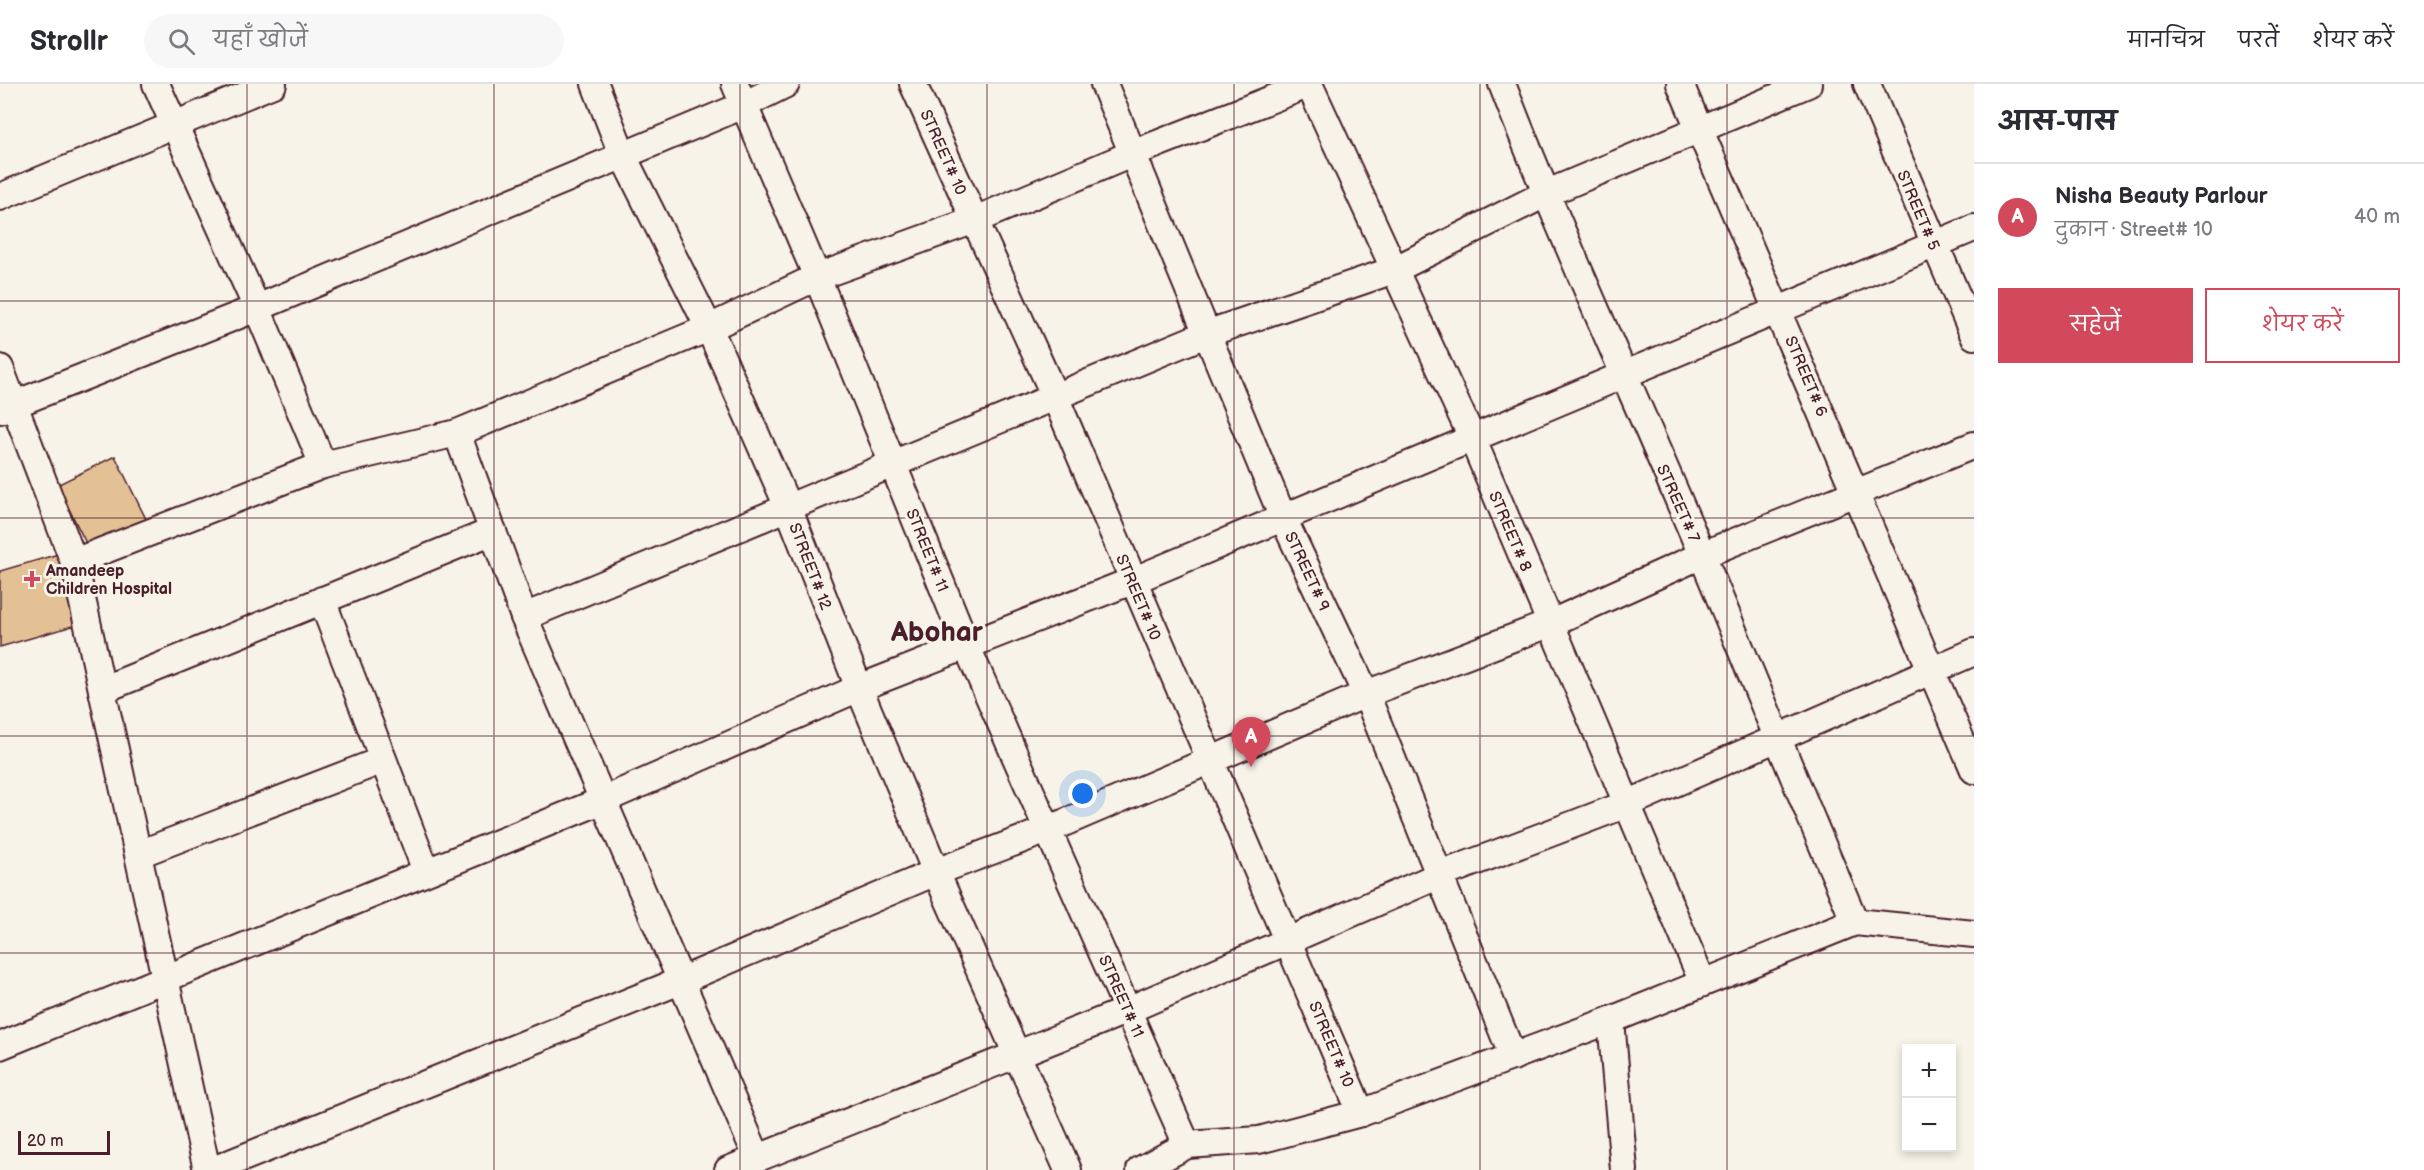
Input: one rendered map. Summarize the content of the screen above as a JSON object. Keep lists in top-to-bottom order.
{
  "streets": {
    "street": [
      "STREET# 10",
      "STREET# 5",
      "STREET# 6",
      "STREET# 7",
      "STREET# 8",
      "STREET# 11",
      "STREET# 12",
      "STREET# 9"
    ]
  },
  "districts": ["Abohar"],
  "places": {
    "health": ["Amandeep Children Hospital"]
  },
  "scale_bar": "20 m",
  "page": {
    "header": "Strollr",
    "search": "यहाँ खोजें",
    "nav": ["मानचित्र", "परतें", "शेयर करें"],
    "heading": "आस-पास",
    "list": [
      {
        "mark": "A",
        "name": "Nisha Beauty Parlour",
        "note": "दुकान · Street# 10",
        "value": "40 m"
      }
    ],
    "buttons": ["सहेजें", "शेयर करें"],
    "pins": "A",
    "map_buttons": ["+", "−"],
    "scale": "20 m"
  }
}
